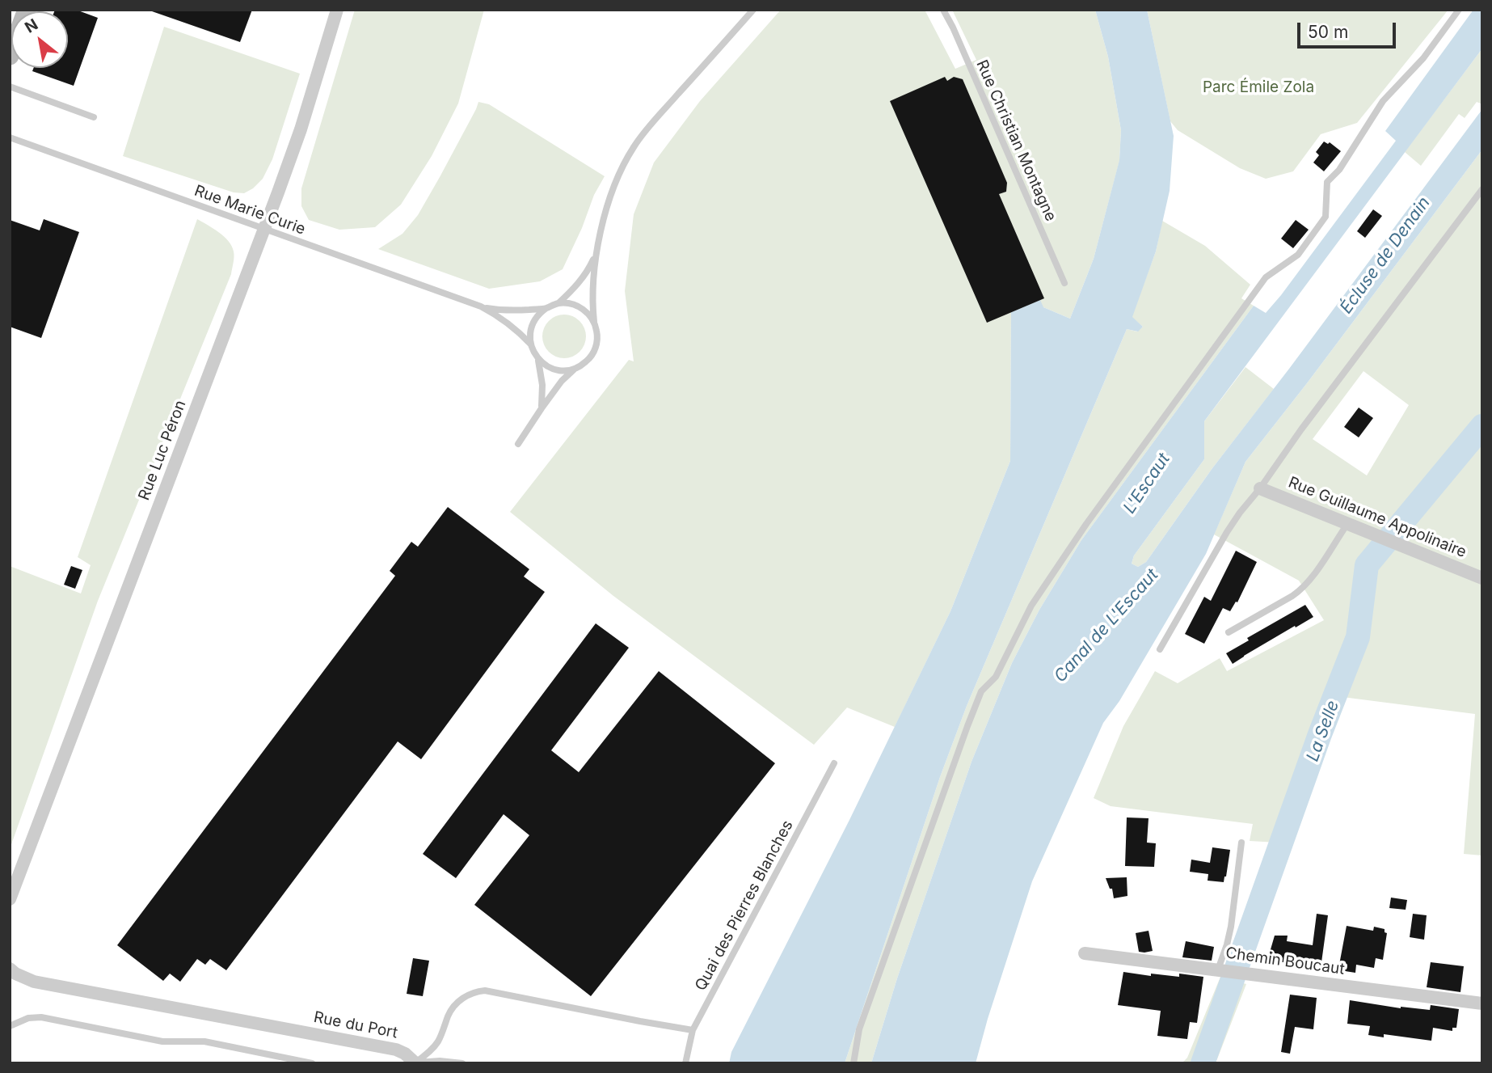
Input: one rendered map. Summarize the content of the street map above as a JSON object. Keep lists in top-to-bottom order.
{
  "streets": {
    "street": [
      "Rue Luc Péron",
      "Rue Guillaume Appolinaire",
      "Chemin Boucaut",
      "Rue du Port"
    ],
    "lane": ["Rue Christian Montagne", "Rue Marie Curie", "Quai des Pierres Blanches"]
  },
  "crossings": [
    ["Rue Marie Curie", "Rue Luc Péron"]
  ],
  "water": [
    "Écluse de Denain",
    "L'Escaut",
    "Canal de L'Escaut",
    "La Selle"
  ],
  "parks": ["Parc Émile Zola"],
  "scale_bar": "50 m",
  "north": "top left"
}
